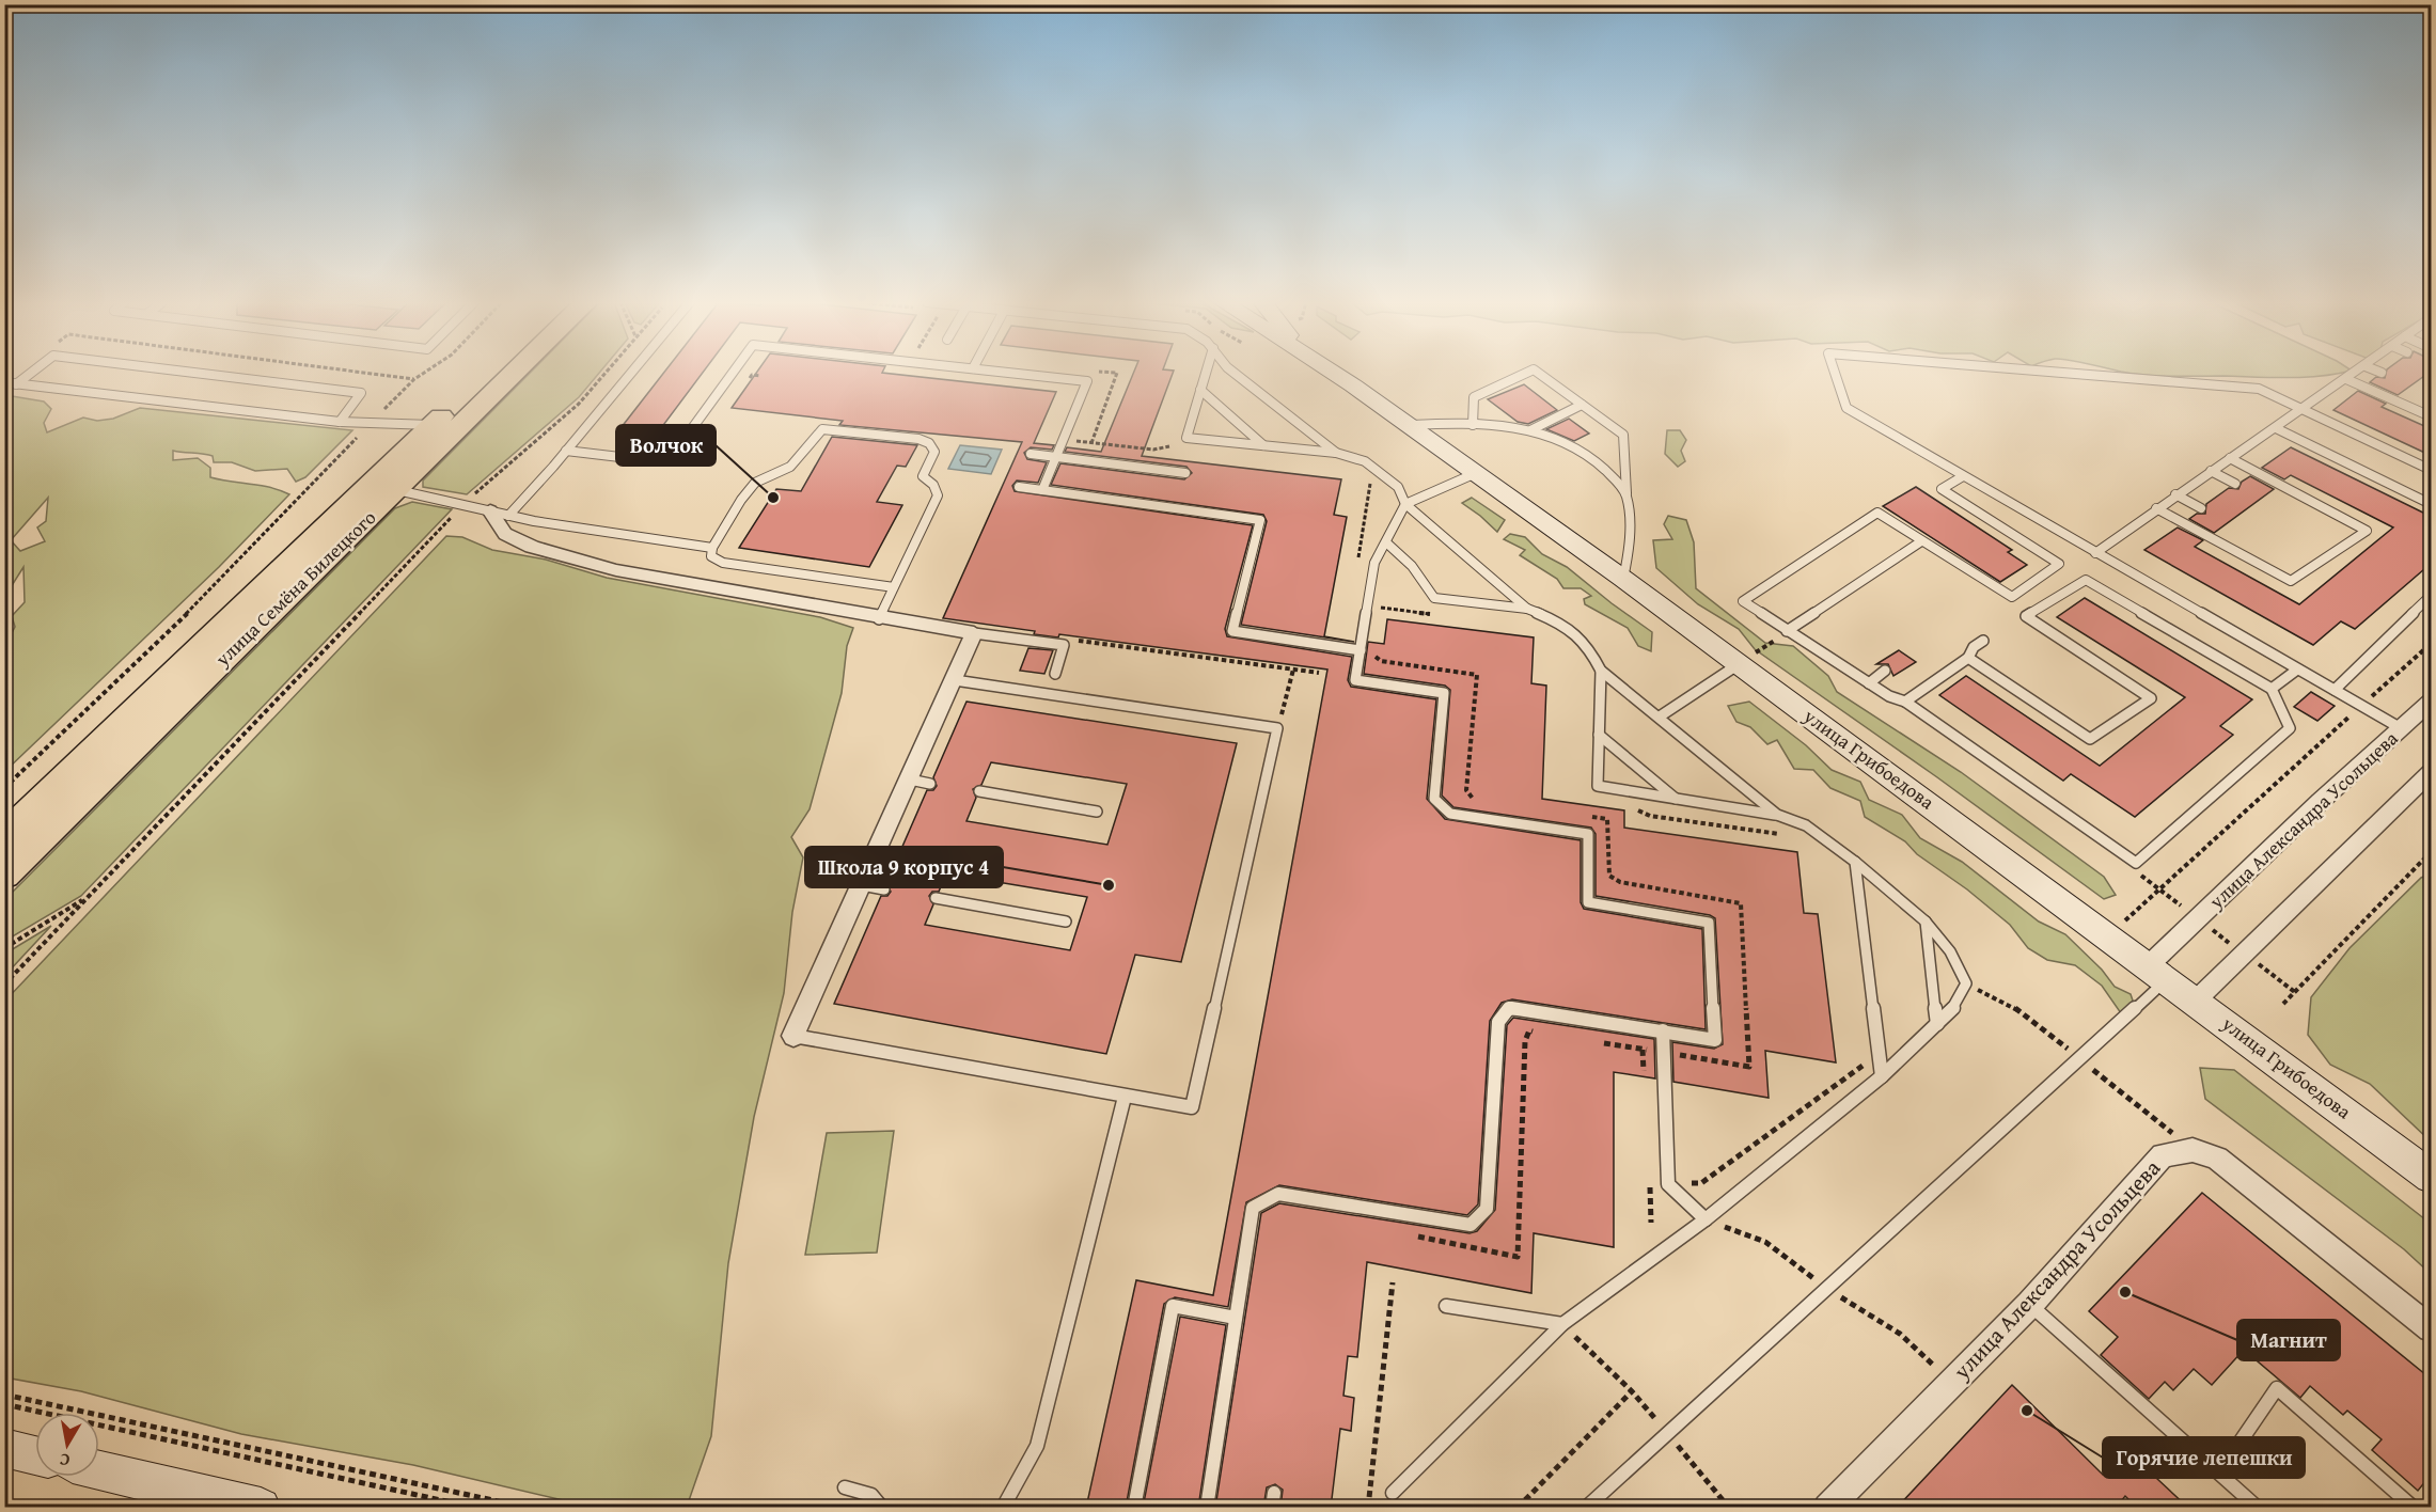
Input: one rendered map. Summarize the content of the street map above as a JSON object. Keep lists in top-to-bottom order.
{
  "streets": {
    "main road": ["улица Семёна Билецкого", "улица Грибоедова"],
    "street": ["улица Александра Усольцева"]
  },
  "crossings": [
    ["улица Грибоедова", "улица Александра Усольцева"]
  ],
  "places": [
    "Волчок",
    "Школа 9 корпус 4",
    "Магнит",
    "Горячие лепешки"
  ],
  "north": "bottom"
}
